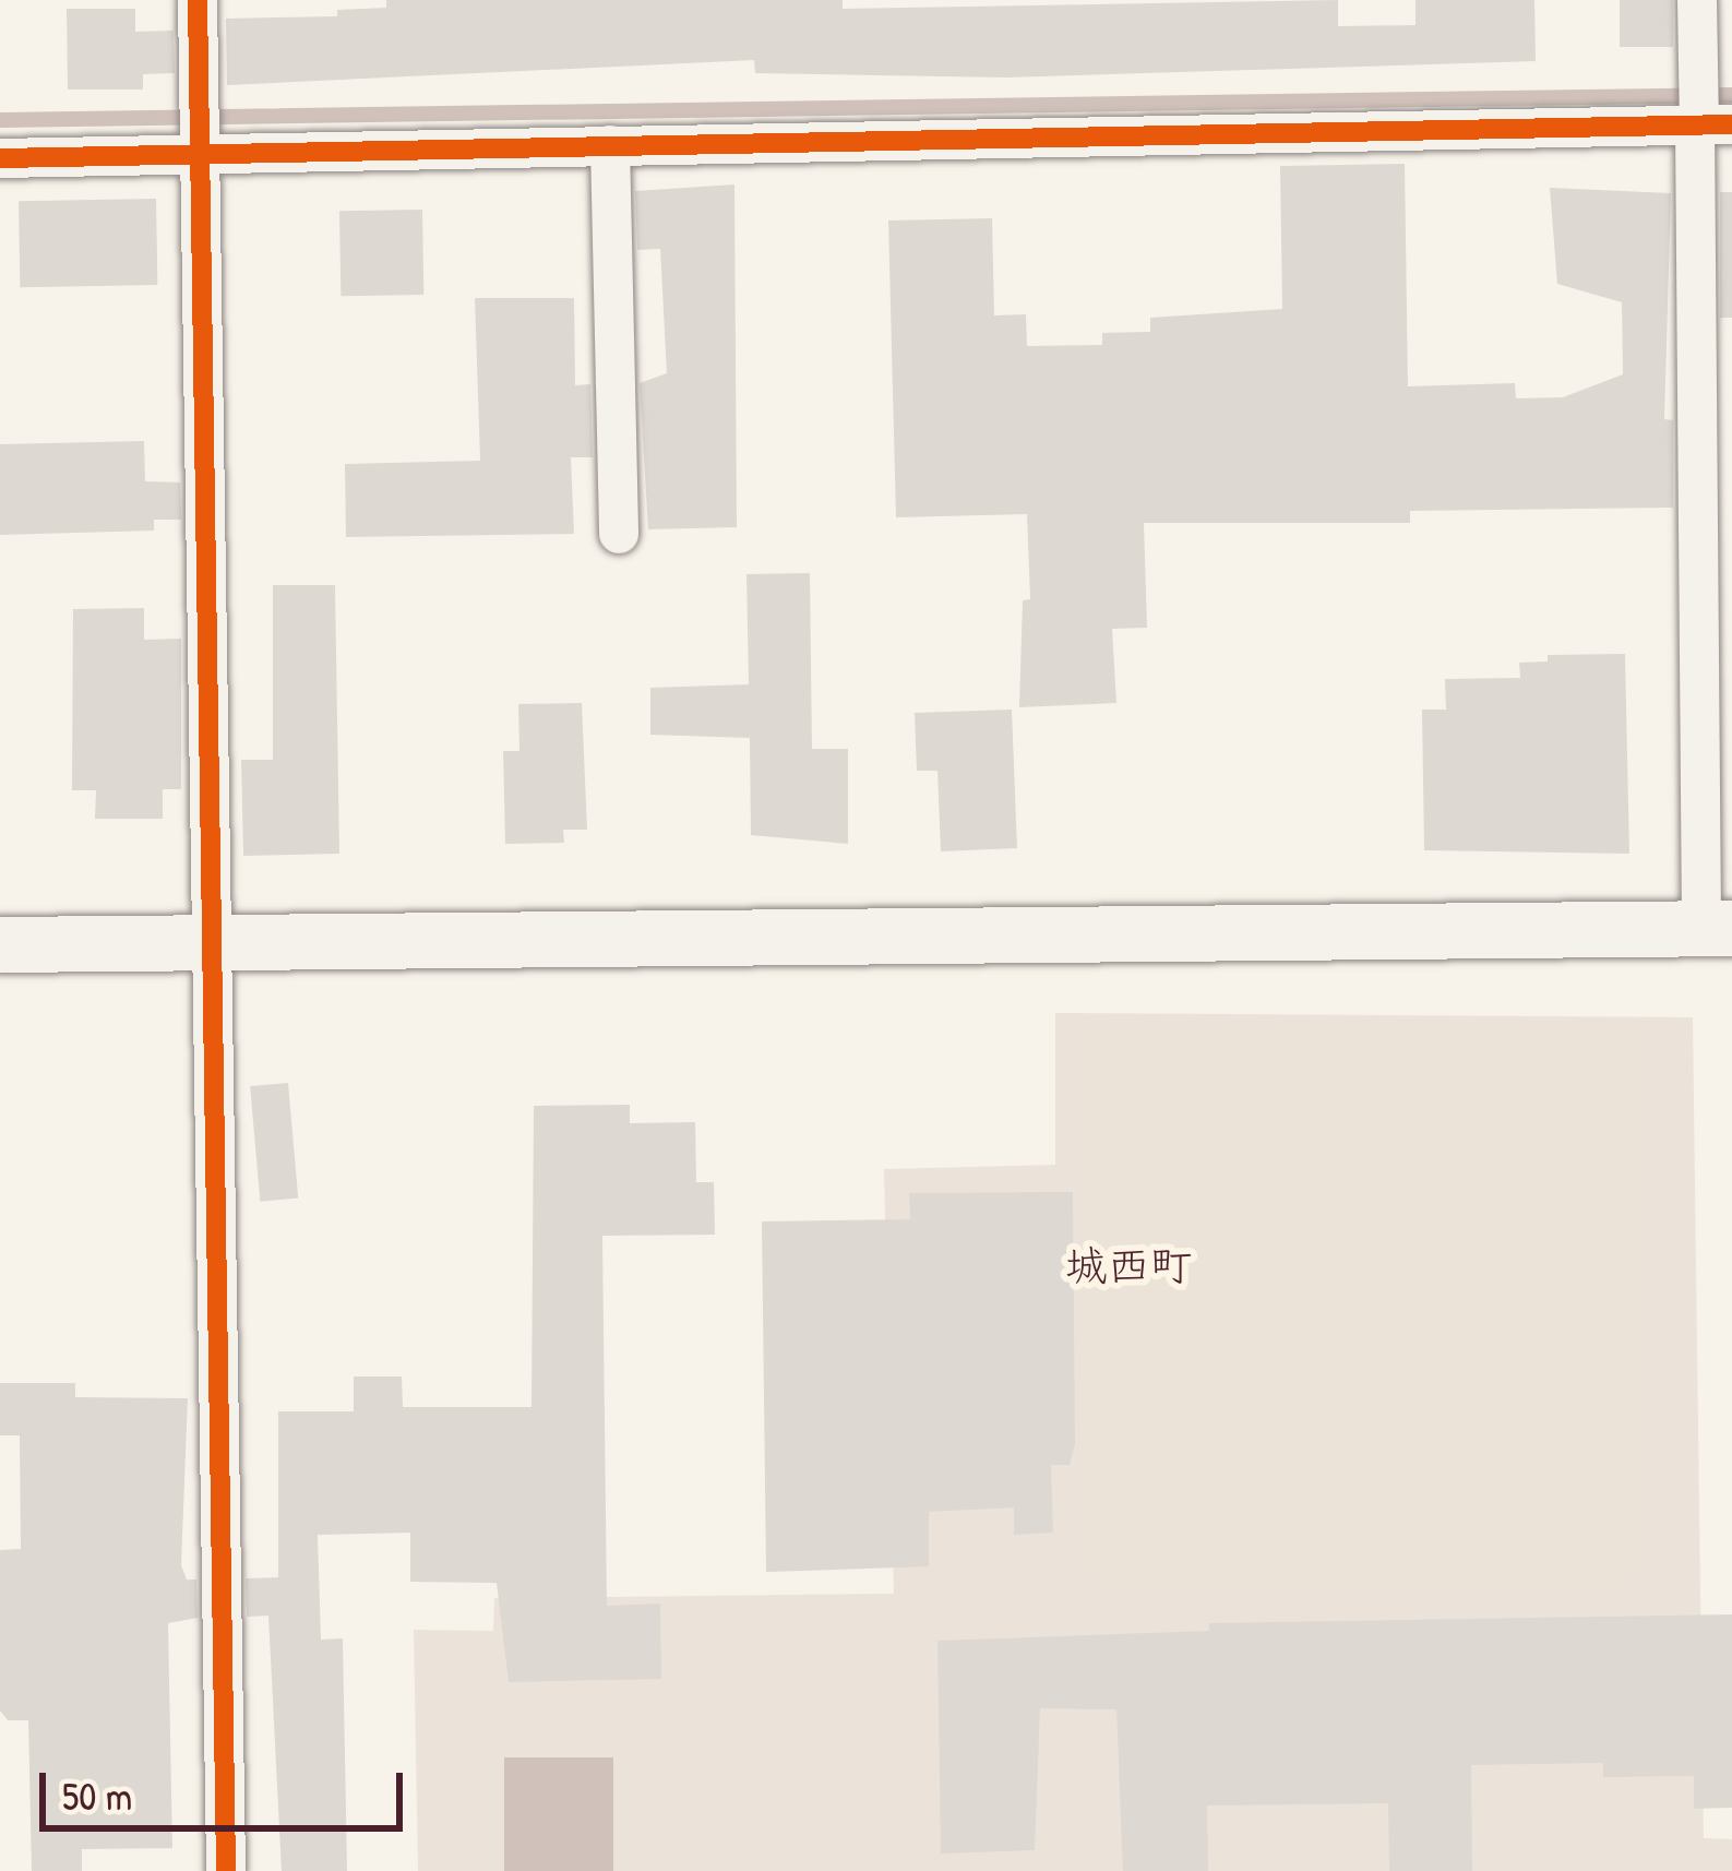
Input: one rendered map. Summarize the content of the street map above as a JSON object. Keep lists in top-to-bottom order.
{
  "districts": ["城西町"],
  "scale_bar": "50 m"
}
